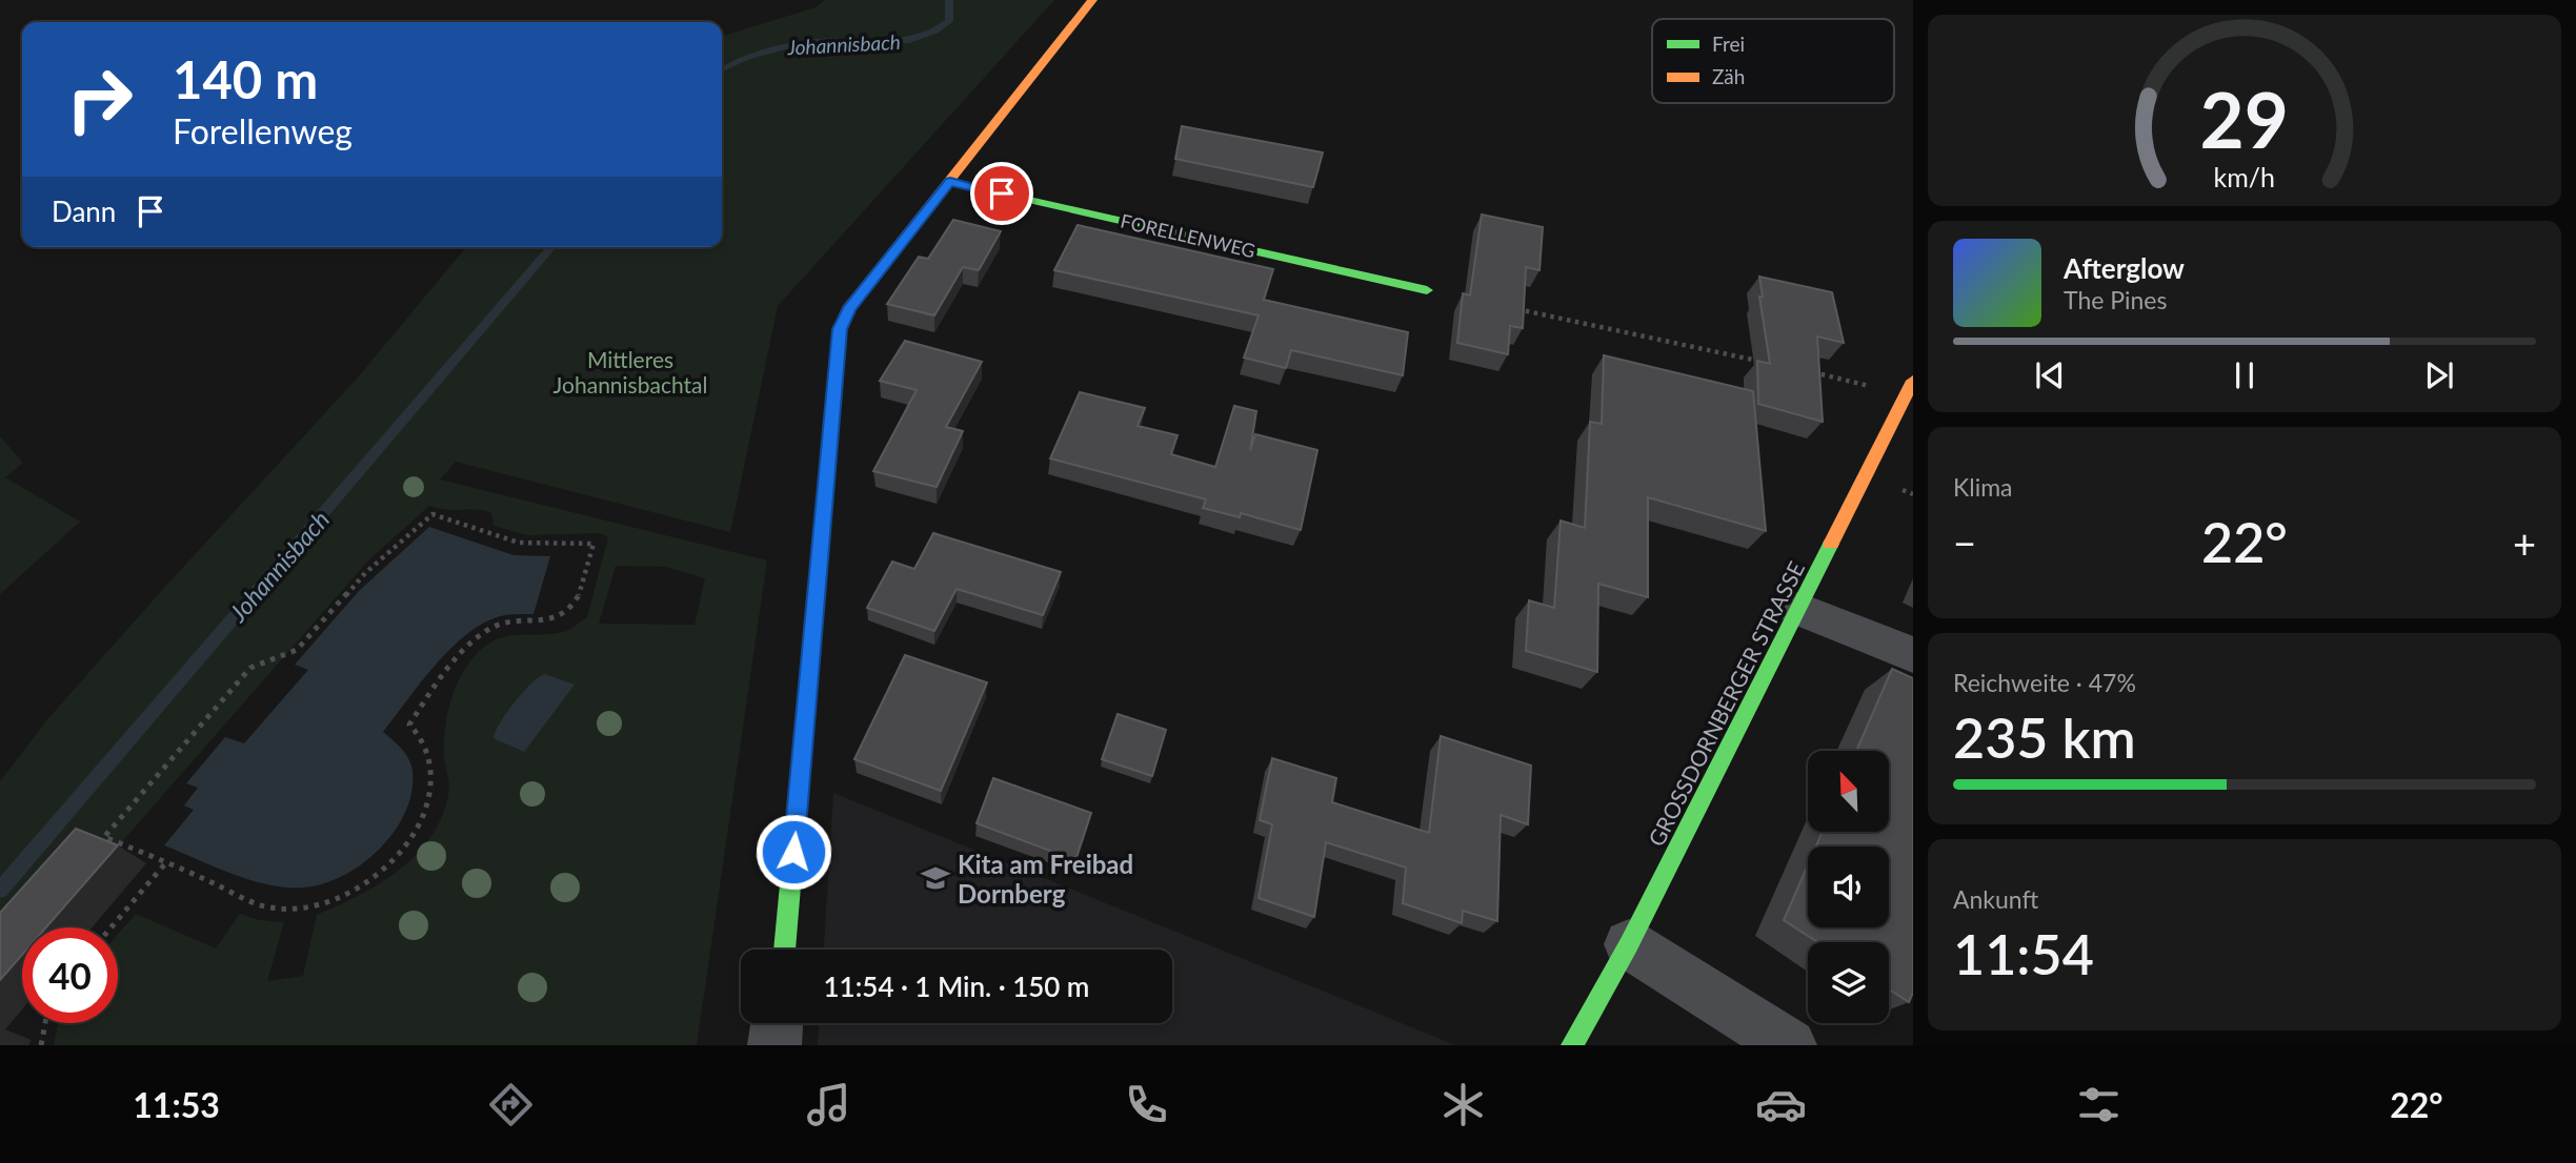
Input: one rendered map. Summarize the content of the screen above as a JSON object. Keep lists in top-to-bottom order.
{
  "streets": {
    "street": ["FORELLENWEG", "GROSSDORNBERGER STRASSE"]
  },
  "water": ["Johannisbach"],
  "parks": ["Mittleres Johannisbachtal"],
  "places": {
    "school or university": ["Kita am Freibad Dornberg"]
  },
  "legend": ["Frei", "Zäh"],
  "north": "top left",
  "page": {
    "turn": ["140 m", "Forellenweg"],
    "then": "Dann",
    "song": ["Afterglow", "The Pines"],
    "tile": [
      "Klima",
      ["Reichweite · 47%", "235 km"],
      ["Ankunft", "11:54"]
    ],
    "heat": ["−", "22°", "+"],
    "limit": "40",
    "trip": "11:54 · 1 Min. · 150 m",
    "tabs": ["11:53", "22°"],
    "gauge": ["29", "km/h"]
  }
}
